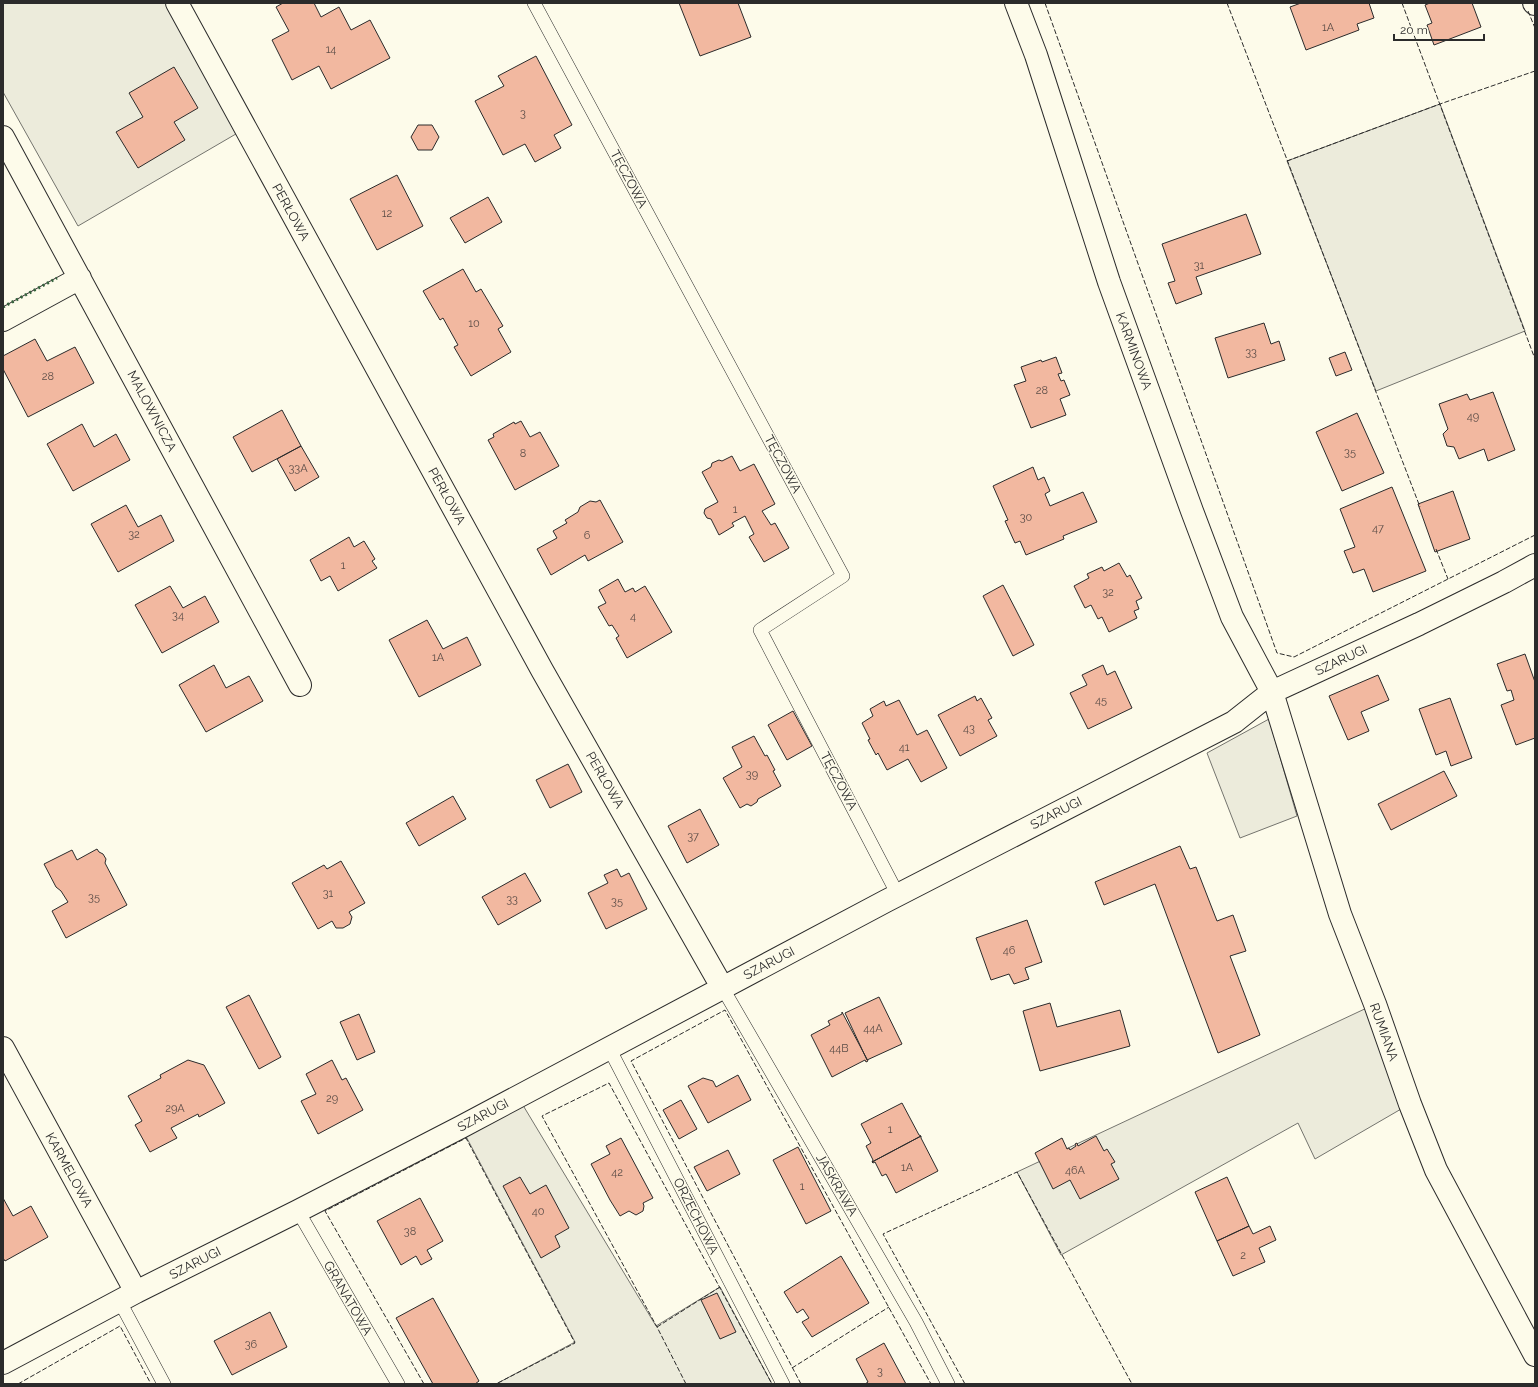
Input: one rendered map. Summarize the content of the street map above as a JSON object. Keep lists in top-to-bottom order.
{
  "streets": {
    "street": [
      "PERŁOWA",
      "KARMINOWA",
      "MALOWNICZA",
      "SZARUGI",
      "RUMIANA",
      "KARMELOWA"
    ],
    "lane": [
      "TĘCZOWA",
      "JASKRAWA",
      "ORZECHOWA",
      "GRANATOWA"
    ]
  },
  "crossings": [
    ["TĘCZOWA", "SZARUGI"],
    ["PERŁOWA", "SZARUGI"],
    ["PERŁOWA", "JASKRAWA"],
    ["KARMINOWA", "SZARUGI"],
    ["KARMINOWA", "RUMIANA"],
    ["SZARUGI", "RUMIANA"],
    ["SZARUGI", "KARMELOWA"],
    ["SZARUGI", "JASKRAWA"],
    ["SZARUGI", "ORZECHOWA"],
    ["SZARUGI", "GRANATOWA"]
  ],
  "house_numbers": [
    "1A",
    "14",
    "3",
    "12",
    "31",
    "10",
    "33",
    "28",
    "28",
    "49",
    "35",
    "8",
    "33A",
    "1",
    "30",
    "47",
    "32",
    "6",
    "1",
    "32",
    "34",
    "4",
    "1A",
    "45",
    "43",
    "41",
    "39",
    "37",
    "31",
    "35",
    "33",
    "35",
    "46",
    "44A",
    "44B",
    "29",
    "29A",
    "1",
    "1A",
    "46A",
    "42",
    "1",
    "40",
    "38",
    "2",
    "36",
    "3"
  ],
  "scale_bar": "20 m"
}
